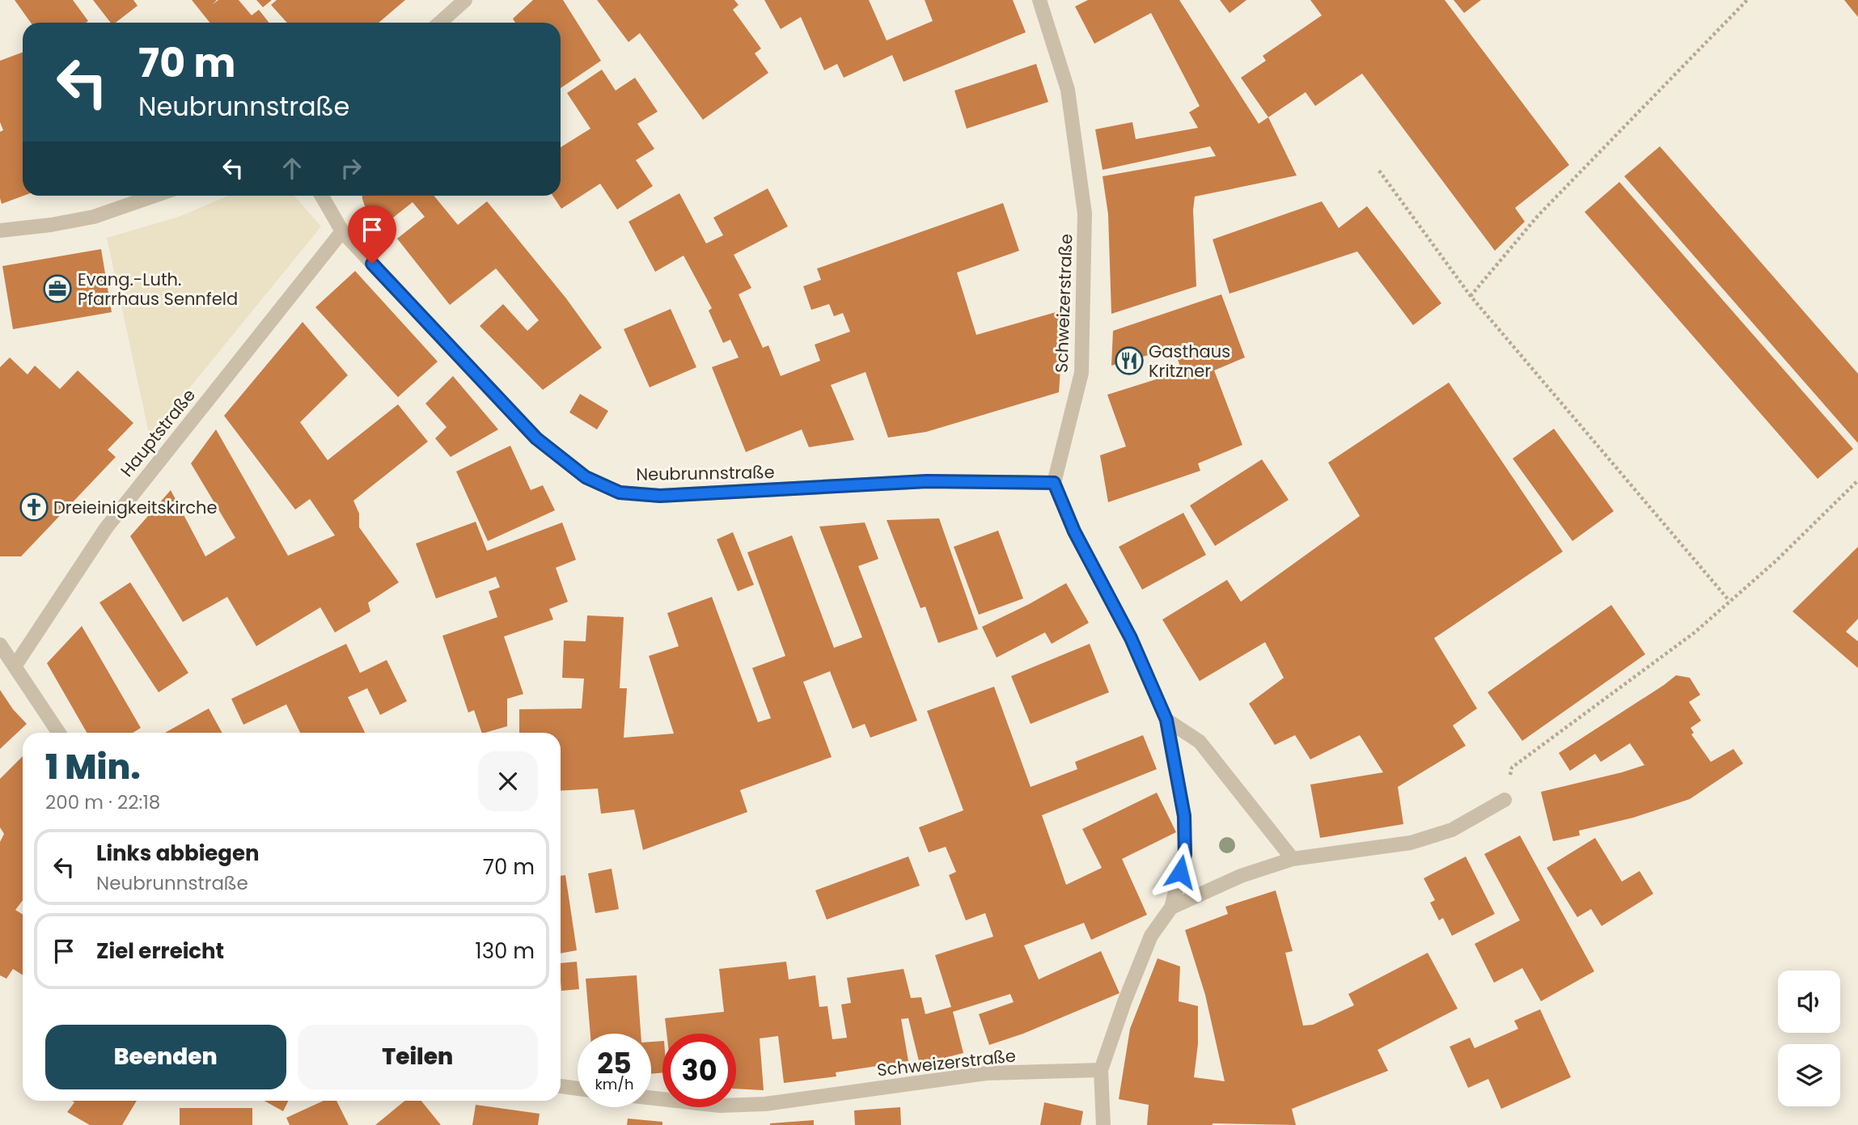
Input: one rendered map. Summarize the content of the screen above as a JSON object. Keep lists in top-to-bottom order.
{
  "streets": {
    "street": ["Schweizerstraße", "Hauptstraße", "Neubrunnstraße"]
  },
  "crossings": [
    ["Schweizerstraße", "Neubrunnstraße"],
    ["Hauptstraße", "Neubrunnstraße"]
  ],
  "places": {
    "office": ["Evang.-Luth. Pfarrhaus Sennfeld"],
    "restaurant": ["Gasthaus Kritzner"],
    "church": ["Dreieinigkeitskirche"]
  },
  "page": {
    "turn": ["70 m", "Neubrunnstraße"],
    "heading": ["1 Min.", "200 m · 22:18"],
    "list": [
      {
        "name": "Links abbiegen",
        "note": "Neubrunnstraße",
        "value": "70 m"
      },
      {
        "name": "Ziel erreicht",
        "value": "130 m"
      }
    ],
    "buttons": ["Beenden", "Teilen"],
    "speed": "25 km/h",
    "limit": "30"
  }
}
